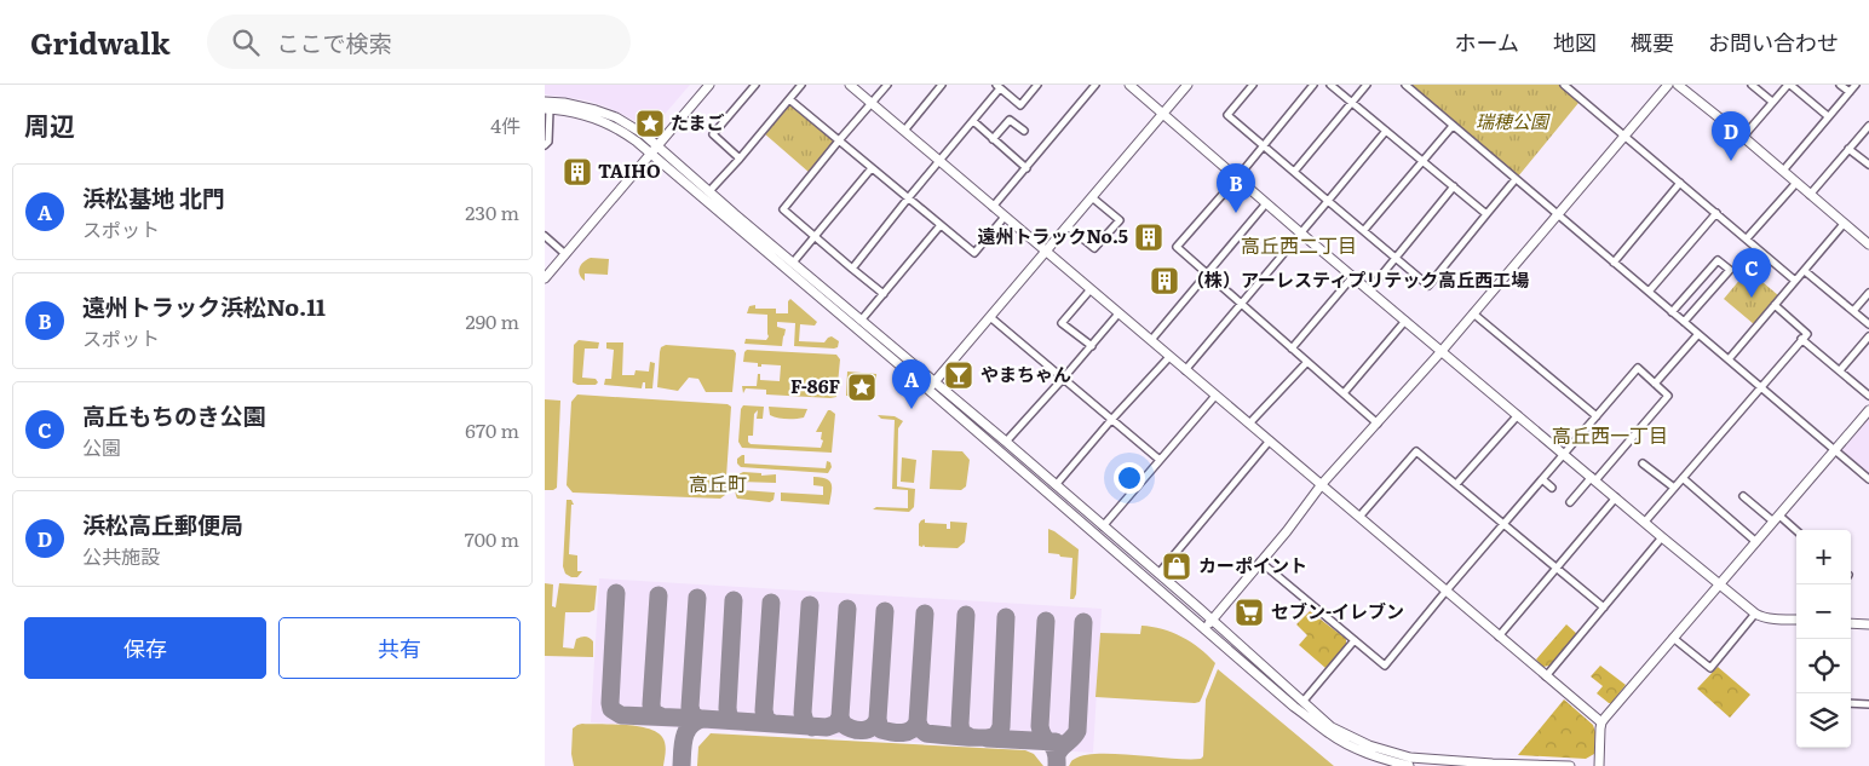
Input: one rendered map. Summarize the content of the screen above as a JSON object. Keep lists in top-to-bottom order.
{
  "districts": ["高丘西二丁目", "高丘西一丁目", "高丘町"],
  "parks": ["瑞穂公園"],
  "places": {
    "place": ["たまご", "F-86F"],
    "building": ["TAIHO", "遠州トラックNo.5", "（株）アーレスティプリテック高丘西工場"],
    "bar": ["やまちゃん"],
    "shop": ["カーポイント"],
    "supermarket": ["セブン-イレブン"]
  },
  "page": {
    "header": "Gridwalk",
    "search": "ここで検索",
    "nav": [
      "ホーム",
      "地図",
      "概要",
      "お問い合わせ"
    ],
    "heading": ["周辺", "4件"],
    "pins": [
      "D",
      "B",
      "C",
      "A"
    ],
    "list": [
      {
        "mark": "A",
        "name": "浜松基地 北門",
        "note": "スポット",
        "value": "230 m"
      },
      {
        "mark": "B",
        "name": "遠州トラック浜松No.11",
        "note": "スポット",
        "value": "290 m"
      },
      {
        "mark": "C",
        "name": "高丘もちのき公園",
        "note": "公園",
        "value": "670 m"
      },
      {
        "mark": "D",
        "name": "浜松高丘郵便局",
        "note": "公共施設",
        "value": "700 m"
      }
    ],
    "map_buttons": ["+", "−"],
    "buttons": ["保存", "共有"]
  }
}
